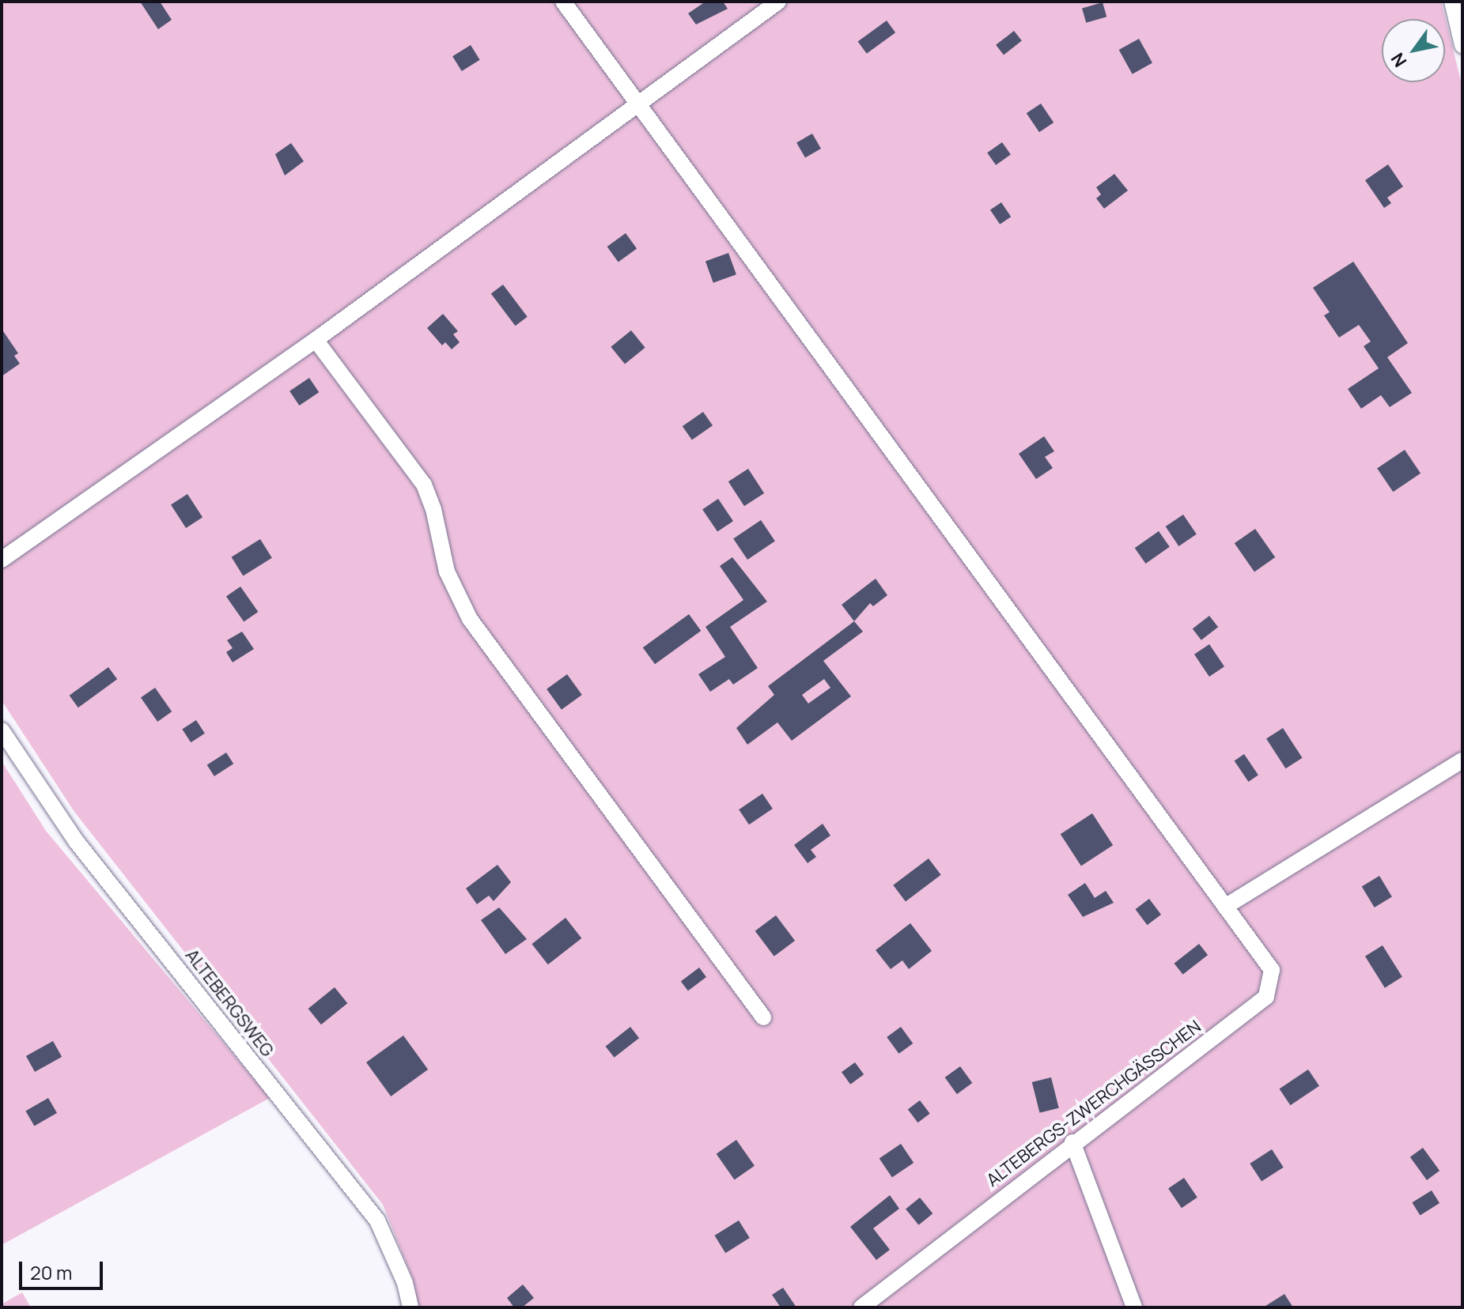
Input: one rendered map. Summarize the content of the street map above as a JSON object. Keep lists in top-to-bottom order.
{
  "streets": {
    "lane": ["ALTEBERGSWEG", "ALTEBERGS-ZWERCHGÄSSCHEN"]
  },
  "scale_bar": "20 m",
  "north": "bottom left"
}
